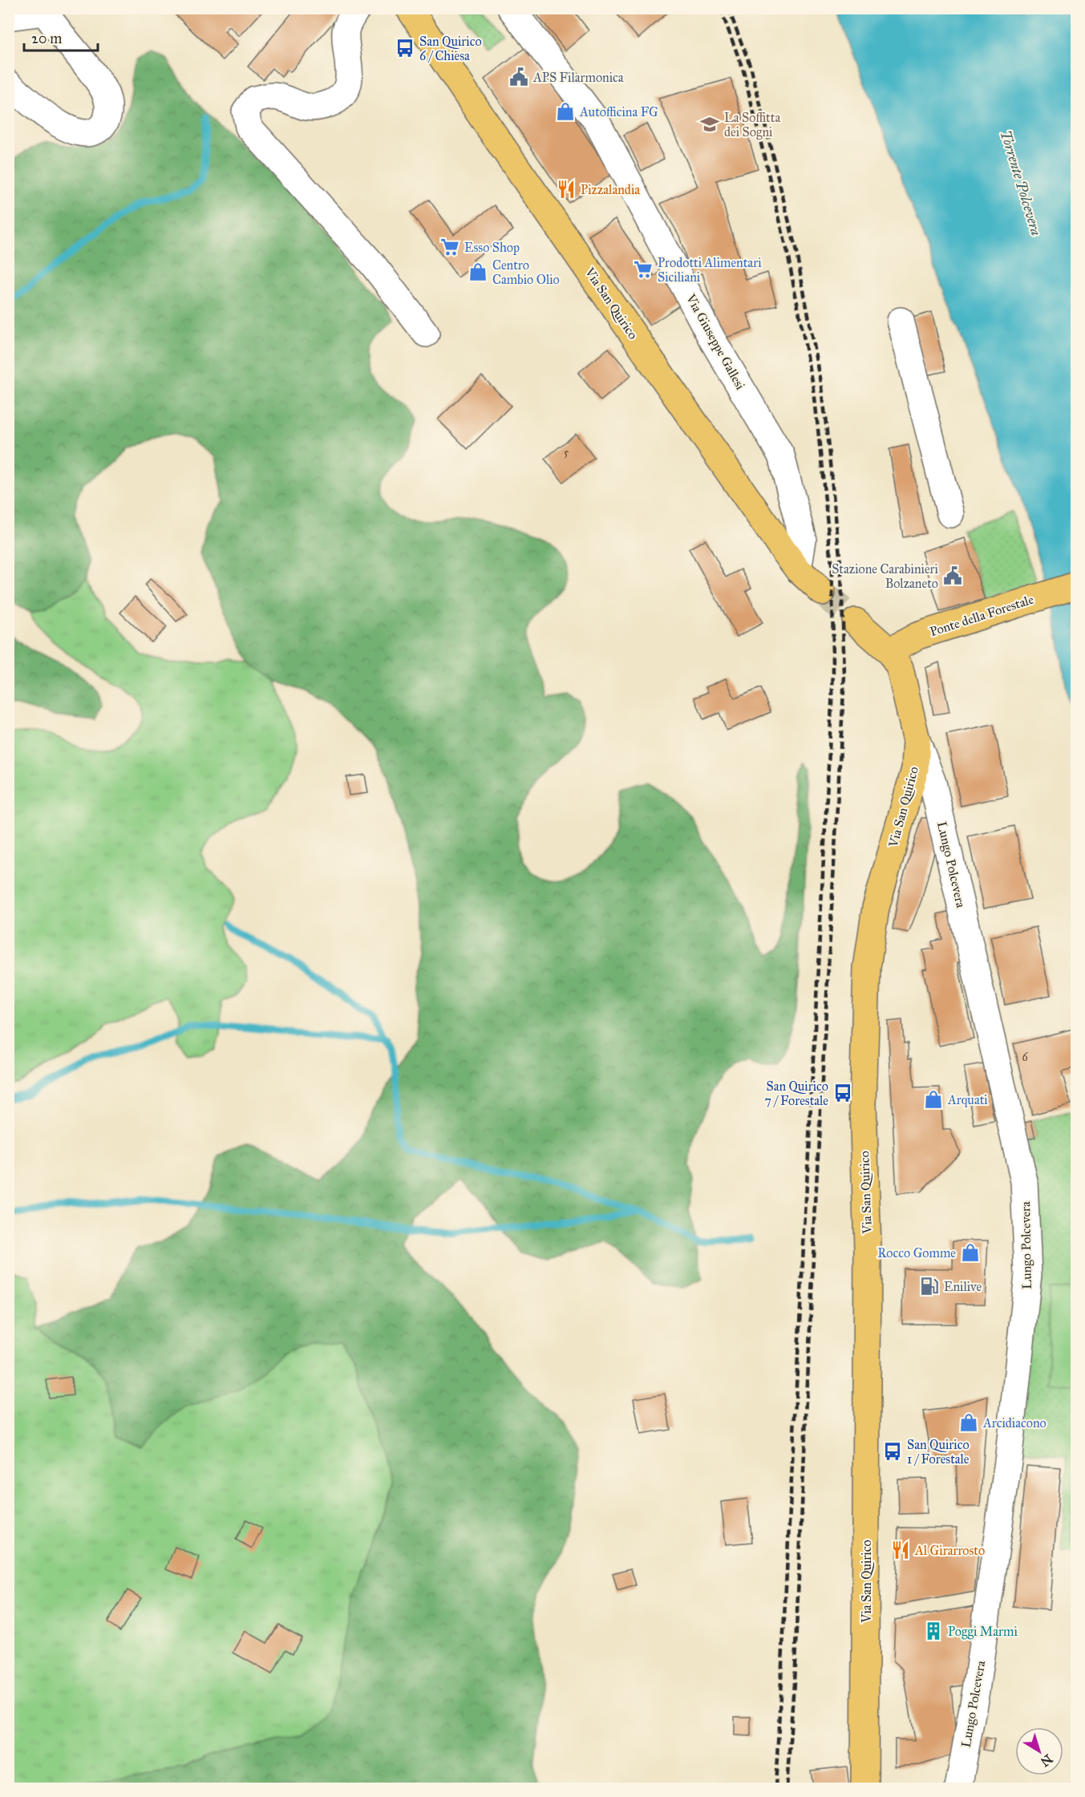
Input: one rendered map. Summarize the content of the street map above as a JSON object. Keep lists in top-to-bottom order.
{
  "streets": {
    "main road": ["Via San Quirico", "Ponte della Forestale"],
    "street": ["Via Giuseppe Gallesi", "Lungo Polcevera"]
  },
  "crossings": [
    ["Via San Quirico", "Via Giuseppe Gallesi"],
    ["Via San Quirico", "Ponte della Forestale"],
    ["Via San Quirico", "Lungo Polcevera"]
  ],
  "water": ["Torrente Polcevera"],
  "places": {
    "bus stop": ["San Quirico 6 / Chiesa", "San Quirico 7 / Forestale", "San Quirico 1 / Forestale"],
    "public building": ["APS Filarmonica", "Stazione Carabinieri Bolzaneto"],
    "shop": [
      "Autofficina FG",
      "Centro Cambio Olio",
      "Arquati",
      "Rocco Gomme",
      "Arcidiacono"
    ],
    "school or university": ["La Soffitta dei Sogni"],
    "restaurant": ["Pizzalandia", "Al Girarrosto"],
    "supermarket": ["Esso Shop", "Prodotti Alimentari Siciliani"],
    "fuel station": ["Enilive"],
    "building": ["Poggi Marmi"]
  },
  "house_numbers": ["5", "6"],
  "scale_bar": "20 m",
  "north": "bottom right"
}
